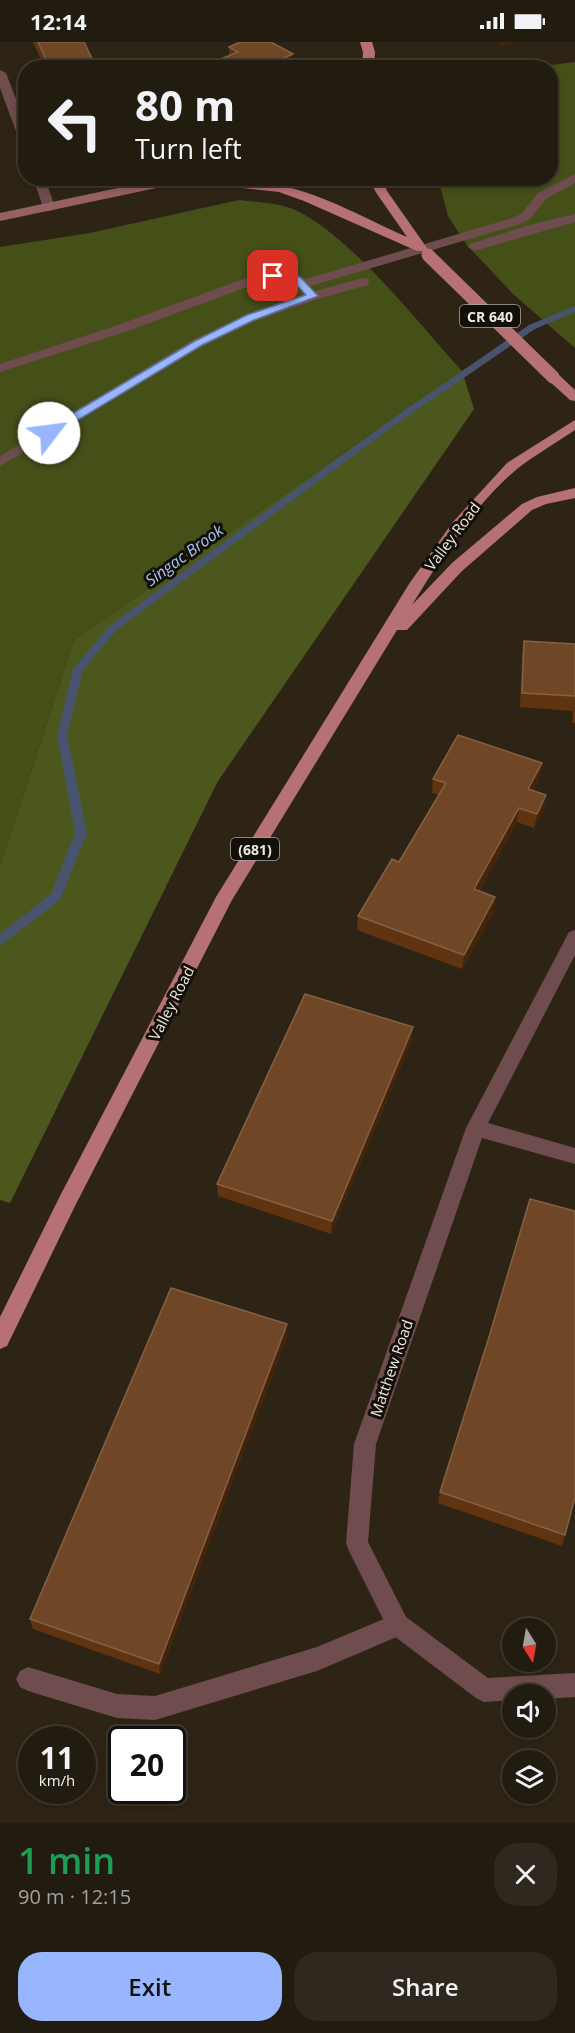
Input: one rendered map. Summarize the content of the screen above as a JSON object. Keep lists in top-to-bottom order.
{
  "streets": {
    "main road": ["CR 640", "Valley Road", "(681)"],
    "street": ["Matthew Road"]
  },
  "water": ["Singac Brook"],
  "north": "bottom",
  "page": {
    "status": "12:14",
    "turn": ["80 m", "Turn left"],
    "speed": "11 km/h",
    "limit": "20",
    "heading": ["1 min", "90 m · 12:15"],
    "buttons": ["Exit", "Share"]
  }
}
